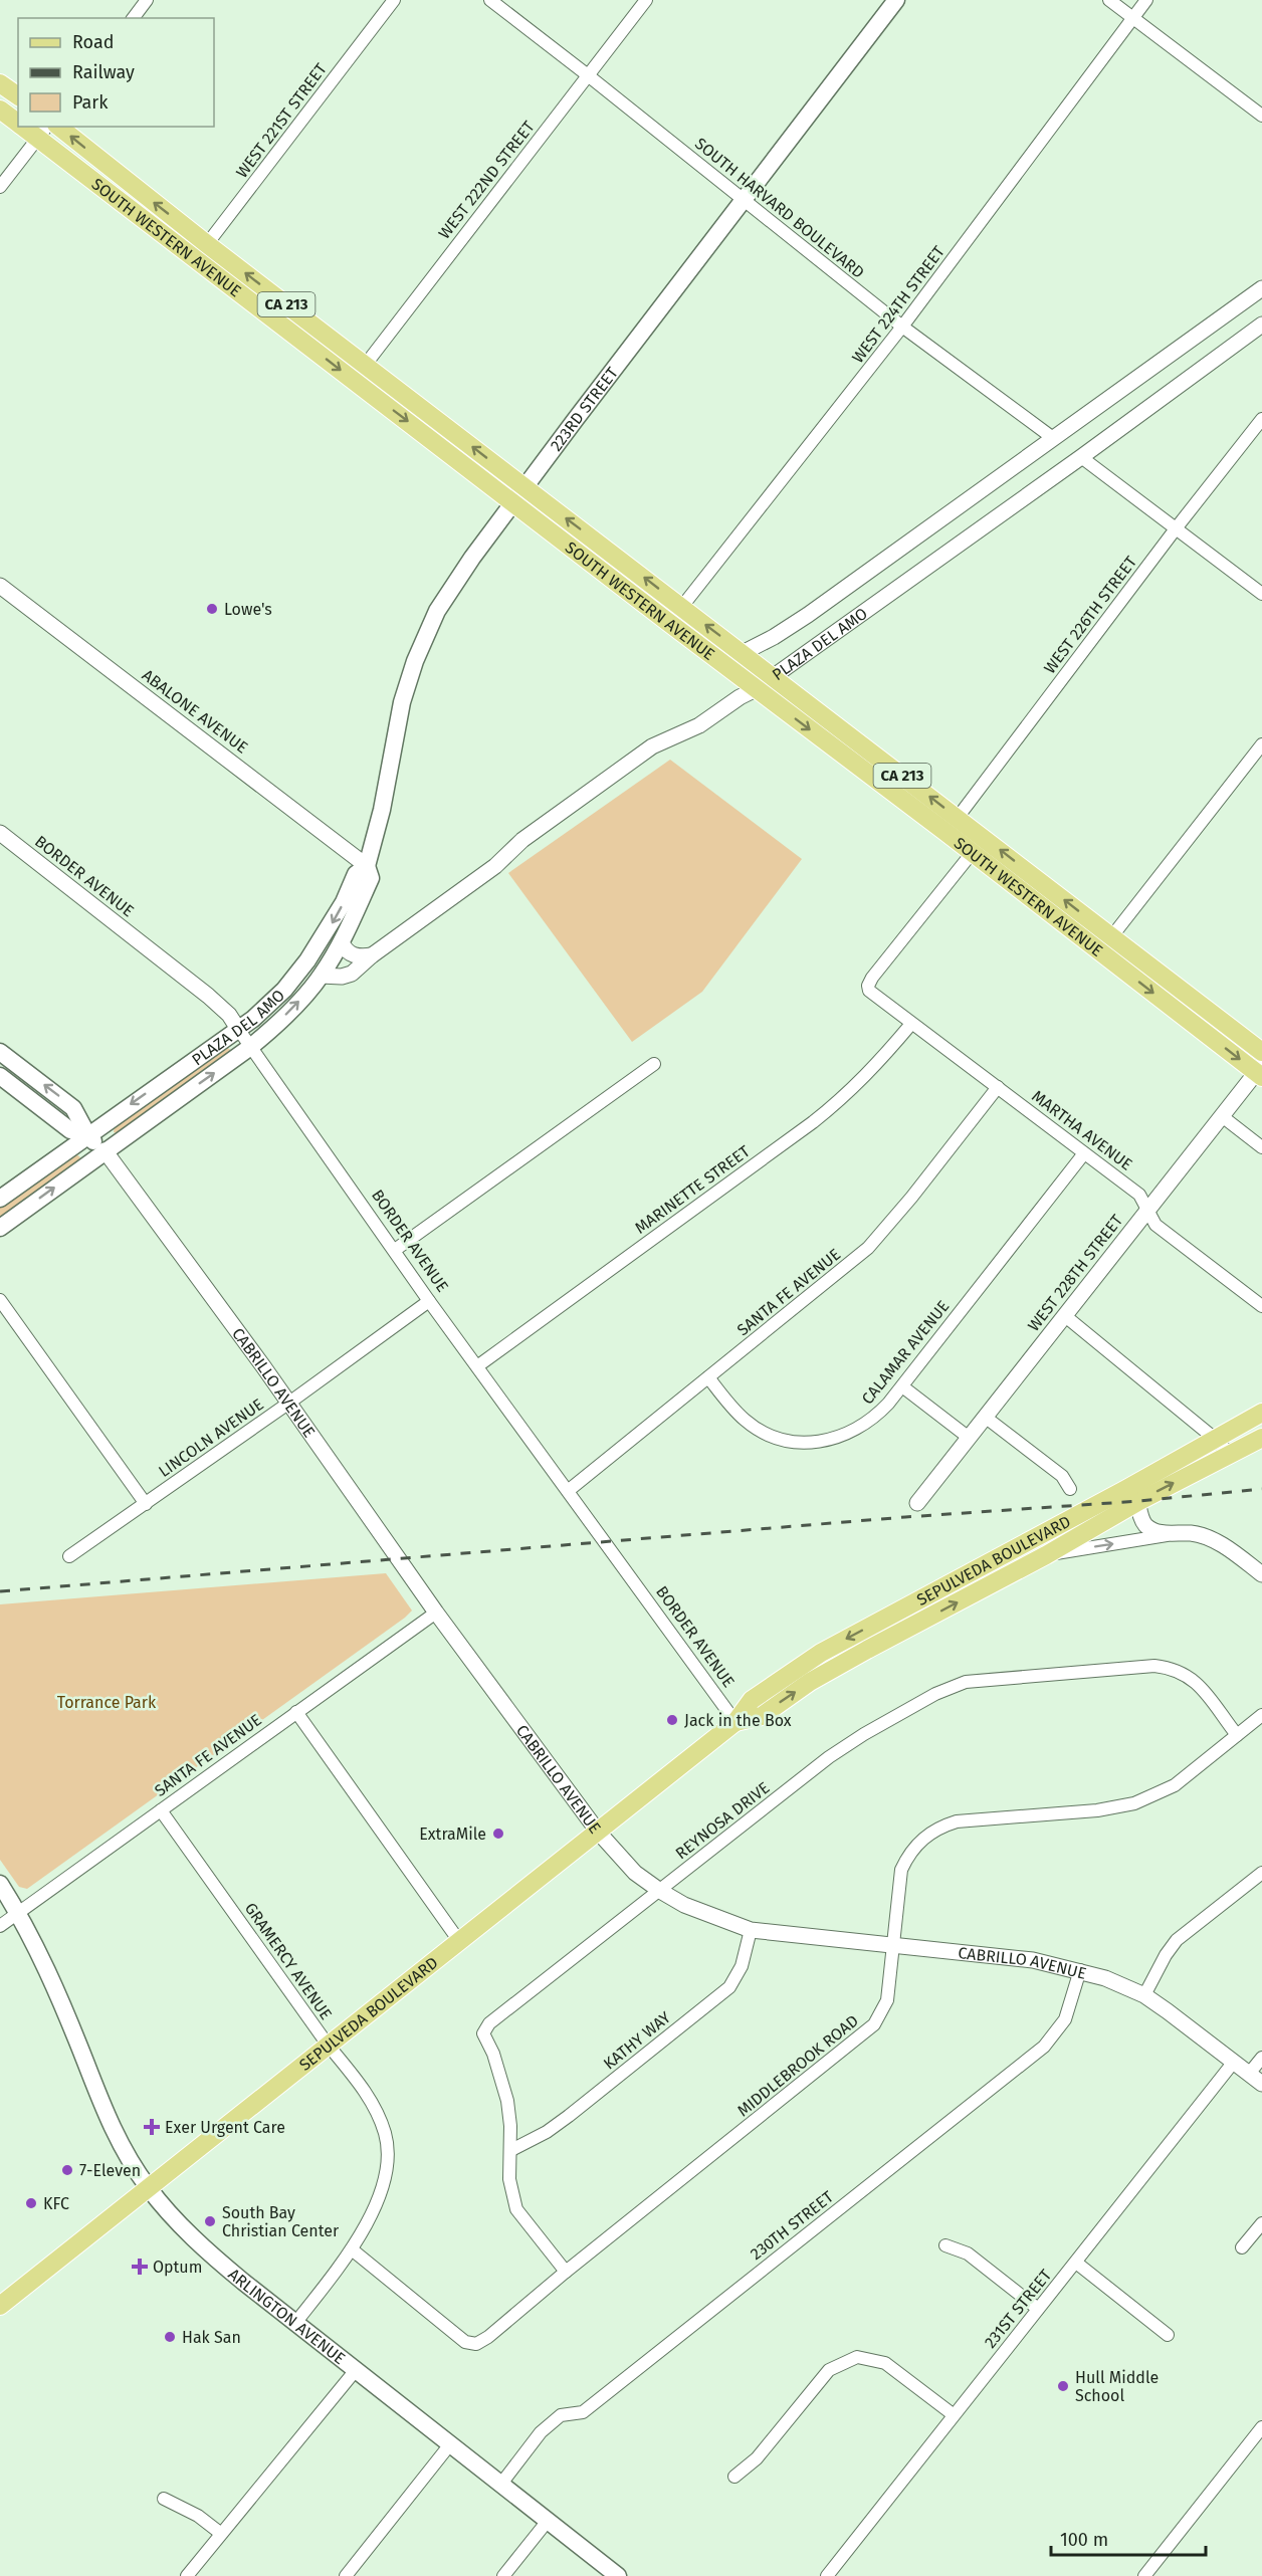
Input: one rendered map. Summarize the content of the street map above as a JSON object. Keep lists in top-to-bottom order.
{
  "streets": {
    "main road": [
      "SOUTH WESTERN AVENUE",
      "CA 213",
      "223RD STREET",
      "PLAZA DEL AMO",
      "CABRILLO AVENUE",
      "SEPULVEDA BOULEVARD",
      "ARLINGTON AVENUE"
    ],
    "street": [
      "WEST 221ST STREET",
      "WEST 222ND STREET",
      "SOUTH HARVARD BOULEVARD",
      "WEST 224TH STREET",
      "WEST 226TH STREET",
      "ABALONE AVENUE",
      "BORDER AVENUE",
      "MARTHA AVENUE",
      "MARINETTE STREET",
      "WEST 228TH STREET",
      "SANTA FE AVENUE",
      "CALAMAR AVENUE",
      "LINCOLN AVENUE",
      "REYNOSA DRIVE",
      "GRAMERCY AVENUE",
      "KATHY WAY",
      "MIDDLEBROOK ROAD",
      "230TH STREET",
      "231ST STREET"
    ]
  },
  "crossings": [
    ["WEST 221ST STREET", "SOUTH WESTERN AVENUE"],
    ["WEST 222ND STREET", "SOUTH HARVARD BOULEVARD"],
    ["WEST 222ND STREET", "SOUTH WESTERN AVENUE"],
    ["SOUTH HARVARD BOULEVARD", "WEST 224TH STREET"],
    ["SOUTH HARVARD BOULEVARD", "223RD STREET"],
    ["SOUTH HARVARD BOULEVARD", "PLAZA DEL AMO"],
    ["SOUTH WESTERN AVENUE", "WEST 224TH STREET"],
    ["SOUTH WESTERN AVENUE", "223RD STREET"],
    ["SOUTH WESTERN AVENUE", "WEST 226TH STREET"],
    ["SOUTH WESTERN AVENUE", "PLAZA DEL AMO"],
    ["SOUTH WESTERN AVENUE", "MARTHA AVENUE"],
    ["SOUTH WESTERN AVENUE", "WEST 228TH STREET"],
    ["223RD STREET", "PLAZA DEL AMO"],
    ["223RD STREET", "ABALONE AVENUE"],
    ["PLAZA DEL AMO", "ABALONE AVENUE"],
    ["PLAZA DEL AMO", "BORDER AVENUE"],
    ["PLAZA DEL AMO", "CABRILLO AVENUE"],
    ["BORDER AVENUE", "MARINETTE STREET"],
    ["BORDER AVENUE", "SANTA FE AVENUE"],
    ["BORDER AVENUE", "LINCOLN AVENUE"],
    ["BORDER AVENUE", "SEPULVEDA BOULEVARD"],
    ["MARTHA AVENUE", "MARINETTE STREET"],
    ["MARTHA AVENUE", "WEST 228TH STREET"],
    ["MARTHA AVENUE", "SANTA FE AVENUE"],
    ["MARTHA AVENUE", "CALAMAR AVENUE"],
    ["SANTA FE AVENUE", "CALAMAR AVENUE"],
    ["SANTA FE AVENUE", "CABRILLO AVENUE"],
    ["SANTA FE AVENUE", "GRAMERCY AVENUE"],
    ["SANTA FE AVENUE", "ARLINGTON AVENUE"],
    ["CABRILLO AVENUE", "LINCOLN AVENUE"],
    ["CABRILLO AVENUE", "SEPULVEDA BOULEVARD"],
    ["CABRILLO AVENUE", "REYNOSA DRIVE"],
    ["CABRILLO AVENUE", "KATHY WAY"],
    ["CABRILLO AVENUE", "MIDDLEBROOK ROAD"],
    ["CABRILLO AVENUE", "230TH STREET"],
    ["CABRILLO AVENUE", "231ST STREET"],
    ["SEPULVEDA BOULEVARD", "GRAMERCY AVENUE"],
    ["SEPULVEDA BOULEVARD", "ARLINGTON AVENUE"],
    ["REYNOSA DRIVE", "KATHY WAY"],
    ["REYNOSA DRIVE", "MIDDLEBROOK ROAD"],
    ["GRAMERCY AVENUE", "MIDDLEBROOK ROAD"],
    ["GRAMERCY AVENUE", "ARLINGTON AVENUE"],
    ["230TH STREET", "ARLINGTON AVENUE"]
  ],
  "parks": ["Torrance Park"],
  "places": {
    "other": [
      "Lowe's",
      "Jack in the Box",
      "ExtraMile",
      "7-Eleven",
      "KFC",
      "South Bay Christian Center",
      "Hak San",
      "Hull Middle School"
    ],
    "health": ["Exer Urgent Care", "Optum"]
  },
  "legend": ["Road", "Railway", "Park"],
  "scale_bar": "100 m"
}
